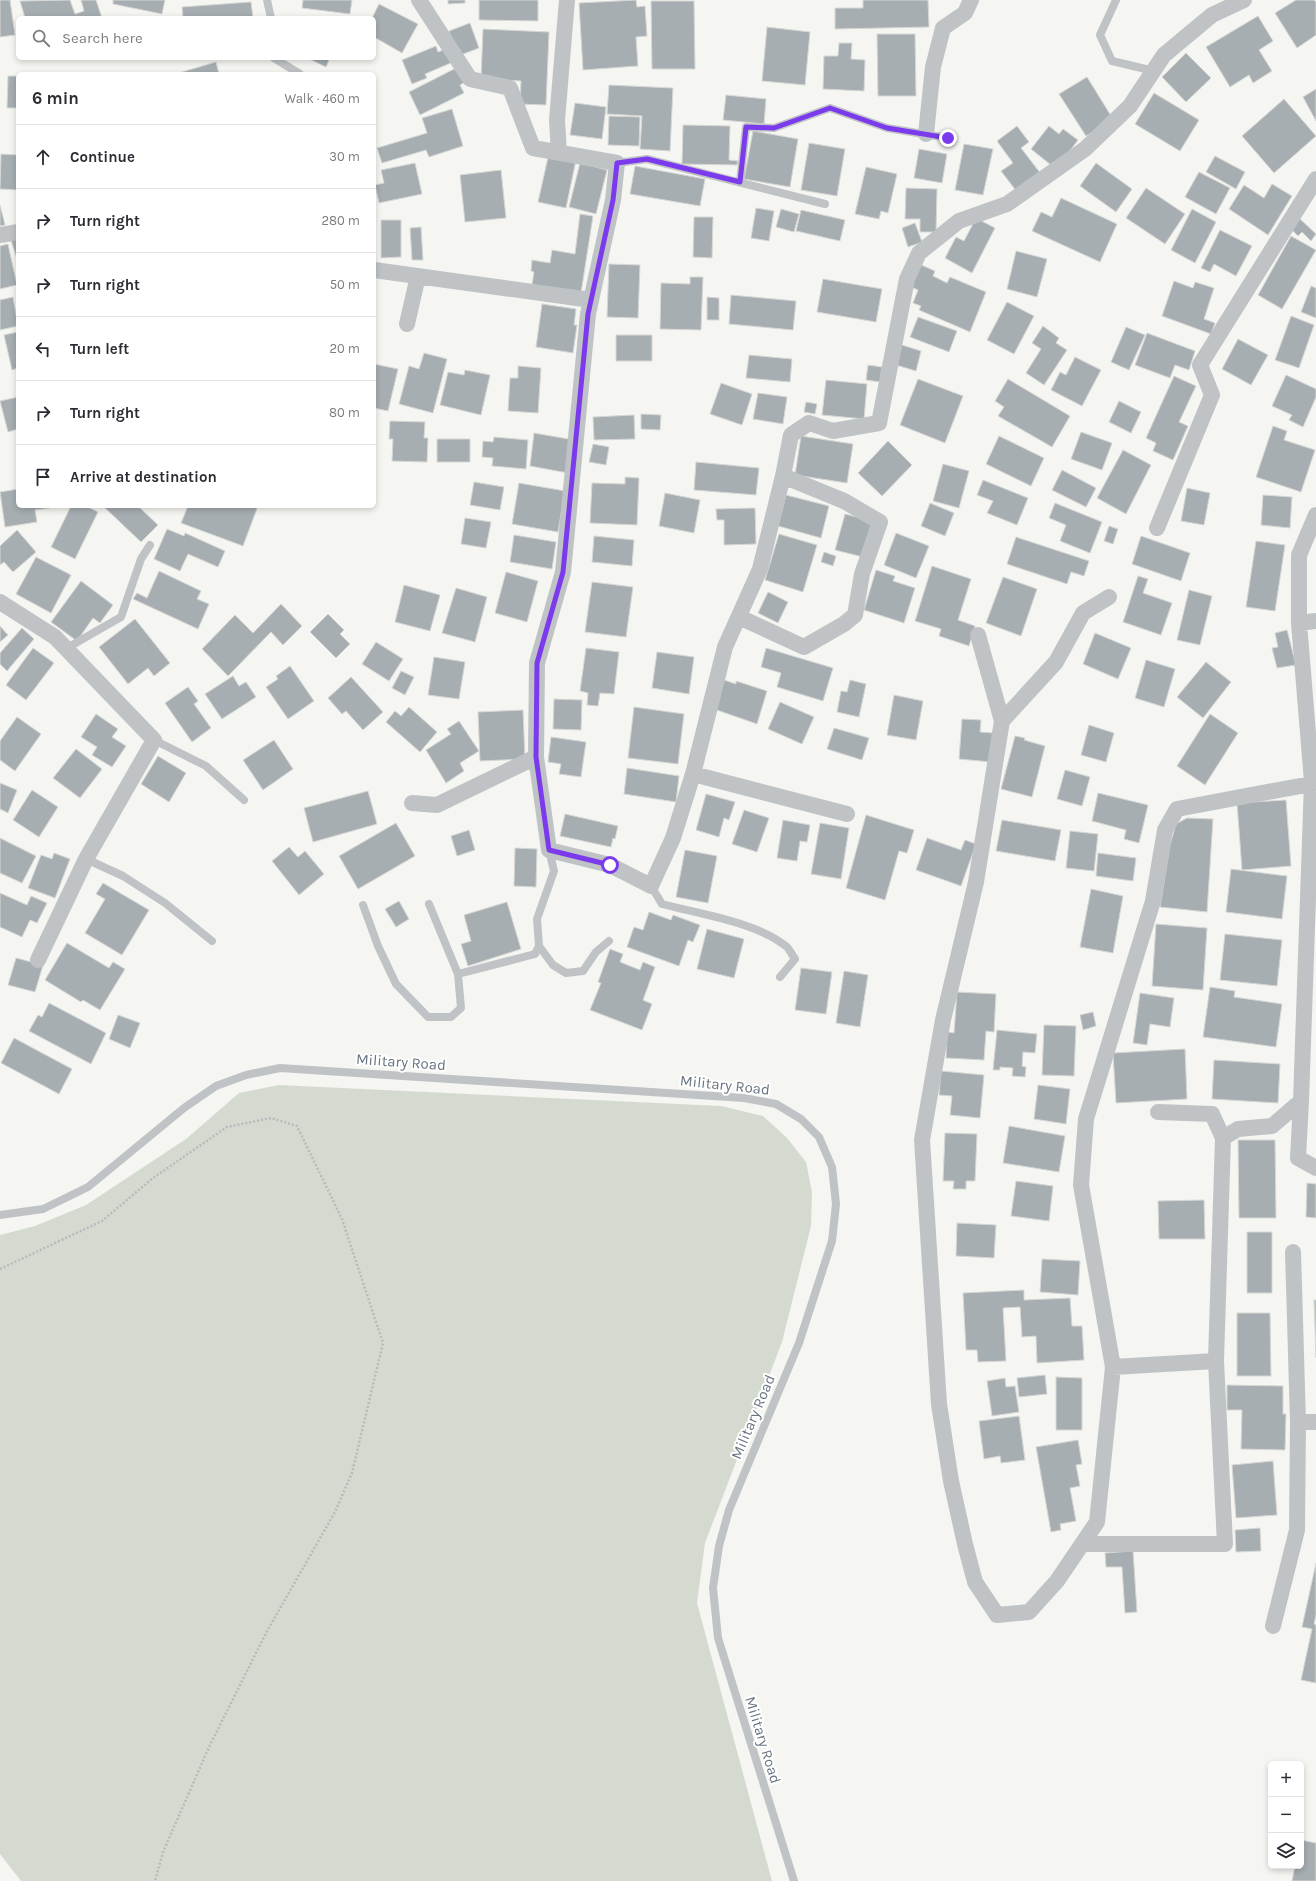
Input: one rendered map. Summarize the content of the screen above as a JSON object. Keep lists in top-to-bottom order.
{
  "streets": {
    "lane": ["Military Road"]
  },
  "page": {
    "search": "Search here",
    "heading": ["6 min", "Walk · 460 m"],
    "list": [
      ["Continue", "30 m"],
      ["Turn right", "280 m"],
      ["Turn right", "50 m"],
      ["Turn left", "20 m"],
      ["Turn right", "80 m"],
      "Arrive at destination"
    ],
    "map_buttons": ["+", "−"]
  }
}
